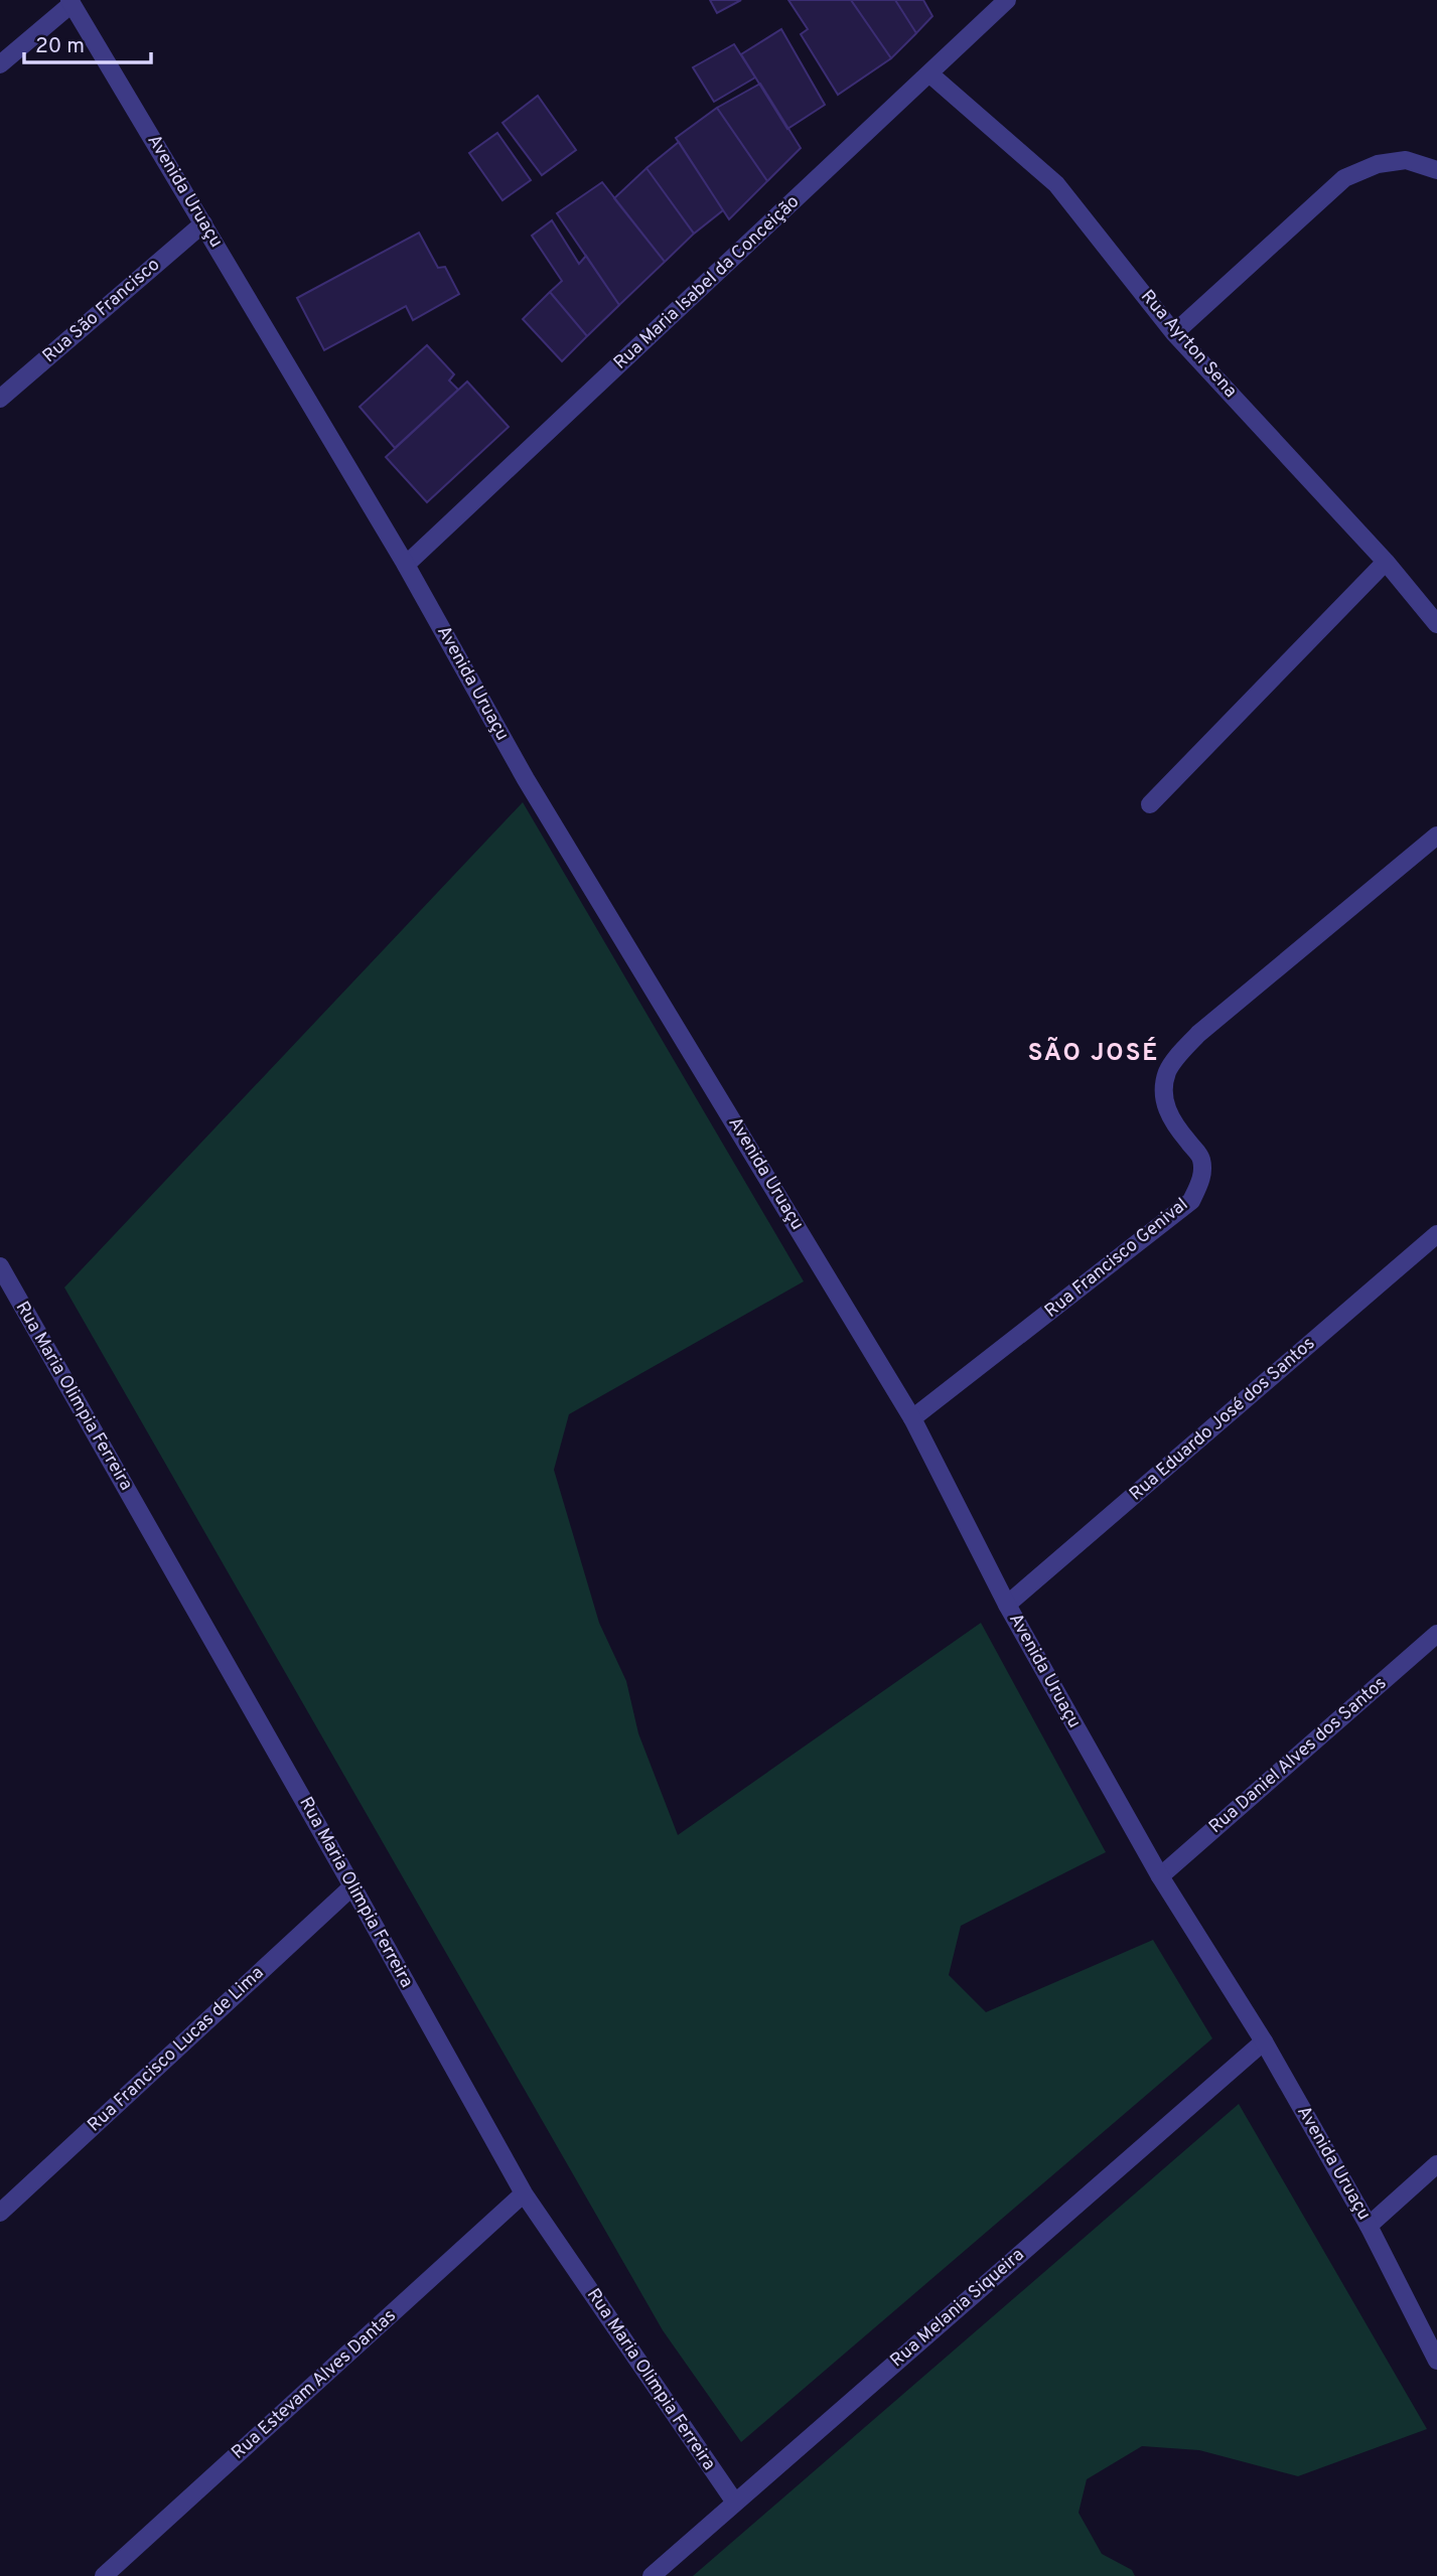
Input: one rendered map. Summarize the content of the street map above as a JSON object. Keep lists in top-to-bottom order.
{
  "streets": {
    "street": [
      "Avenida Uruaçu",
      "Rua Maria Isabel da Conceição",
      "Rua São Francisco",
      "Rua Ayrton Sena",
      "Rua Francisco Genival",
      "Rua Maria Olimpia Ferreira",
      "Rua Eduardo José dos Santos",
      "Rua Daniel Alves dos Santos",
      "Rua Francisco Lucas de Lima",
      "Rua Melania Siqueira",
      "Rua Estevam Alves Dantas"
    ]
  },
  "crossings": [
    ["Avenida Uruaçu", "Rua Maria Isabel da Conceição"],
    ["Avenida Uruaçu", "Rua São Francisco"],
    ["Avenida Uruaçu", "Rua Francisco Genival"],
    ["Avenida Uruaçu", "Rua Eduardo José dos Santos"],
    ["Avenida Uruaçu", "Rua Daniel Alves dos Santos"],
    ["Avenida Uruaçu", "Rua Melania Siqueira"],
    ["Rua Maria Isabel da Conceição", "Rua Ayrton Sena"],
    ["Rua Maria Olimpia Ferreira", "Rua Francisco Lucas de Lima"],
    ["Rua Maria Olimpia Ferreira", "Rua Melania Siqueira"],
    ["Rua Maria Olimpia Ferreira", "Rua Estevam Alves Dantas"]
  ],
  "districts": ["SÃO JOSÉ"],
  "scale_bar": "20 m"
}
